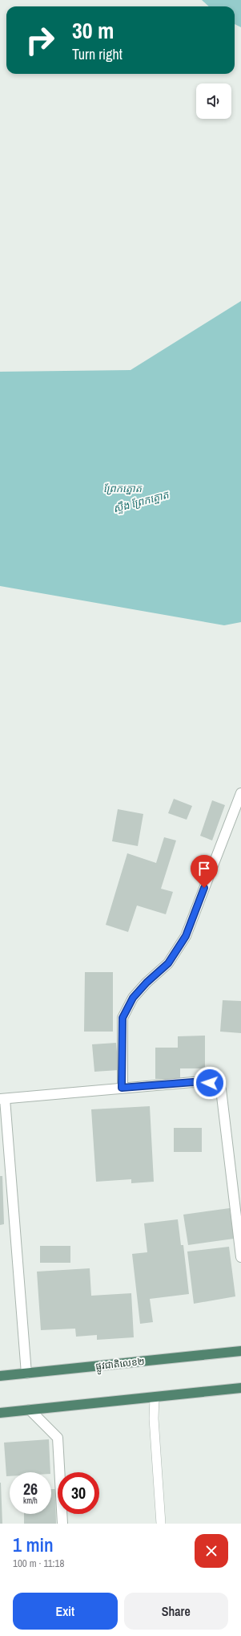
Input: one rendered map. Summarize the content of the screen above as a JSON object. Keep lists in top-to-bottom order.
{
  "streets": {
    "highway": ["ផ្លូវជាតិលេខ២"]
  },
  "water": ["ព្រែកត្នោត", "ស្ទឹង ព្រែកត្នោត"],
  "page": {
    "turn": ["30 m", "Turn right"],
    "speed": "26 km/h",
    "limit": "30",
    "heading": ["1 min", "100 m · 11:18"],
    "buttons": ["Exit", "Share"]
  }
}
